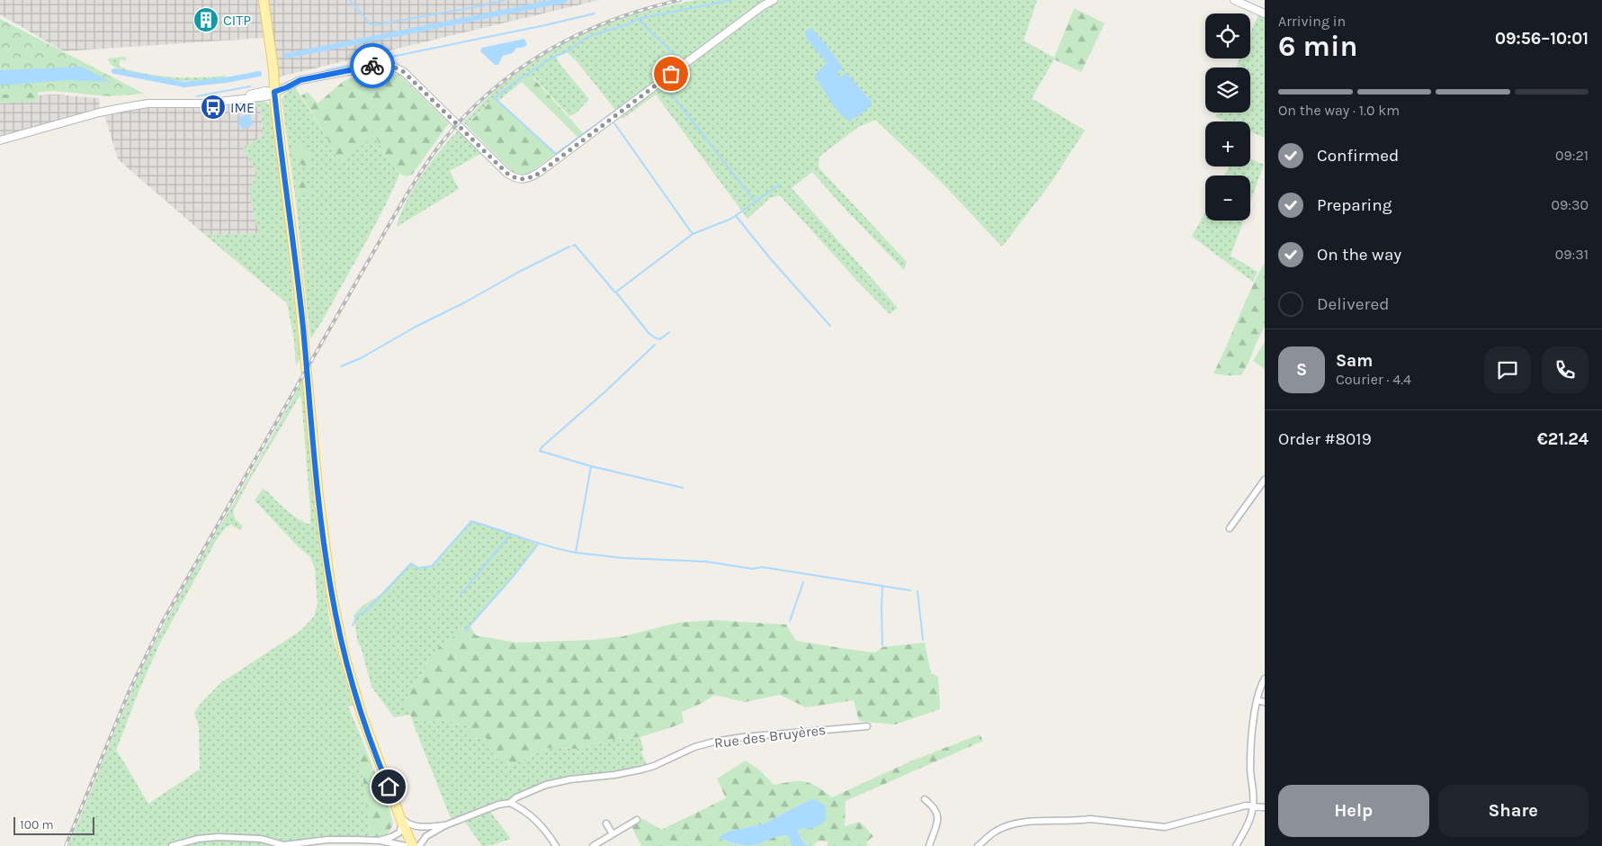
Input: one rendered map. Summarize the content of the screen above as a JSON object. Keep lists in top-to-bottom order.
{
  "streets": {
    "street": ["Rue des Bruyères"]
  },
  "places": {
    "building": ["CITP"],
    "bus stop": ["IME"]
  },
  "scale_bar": "100 m",
  "page": {
    "heading": ["6 min", "Arriving in", "09:56–10:01"],
    "panel": [
      "Sam",
      "Courier · 4.4",
      "Order #8019",
      "€21.24"
    ],
    "map_buttons": ["+", "−"],
    "bar": "On the way · 1.0 km",
    "list": [
      ["Confirmed", "09:21"],
      ["Preparing", "09:30"],
      ["On the way", "09:31"],
      "Delivered"
    ],
    "round": "S",
    "buttons": ["Help", "Share"],
    "scale": "100 m"
  }
}
